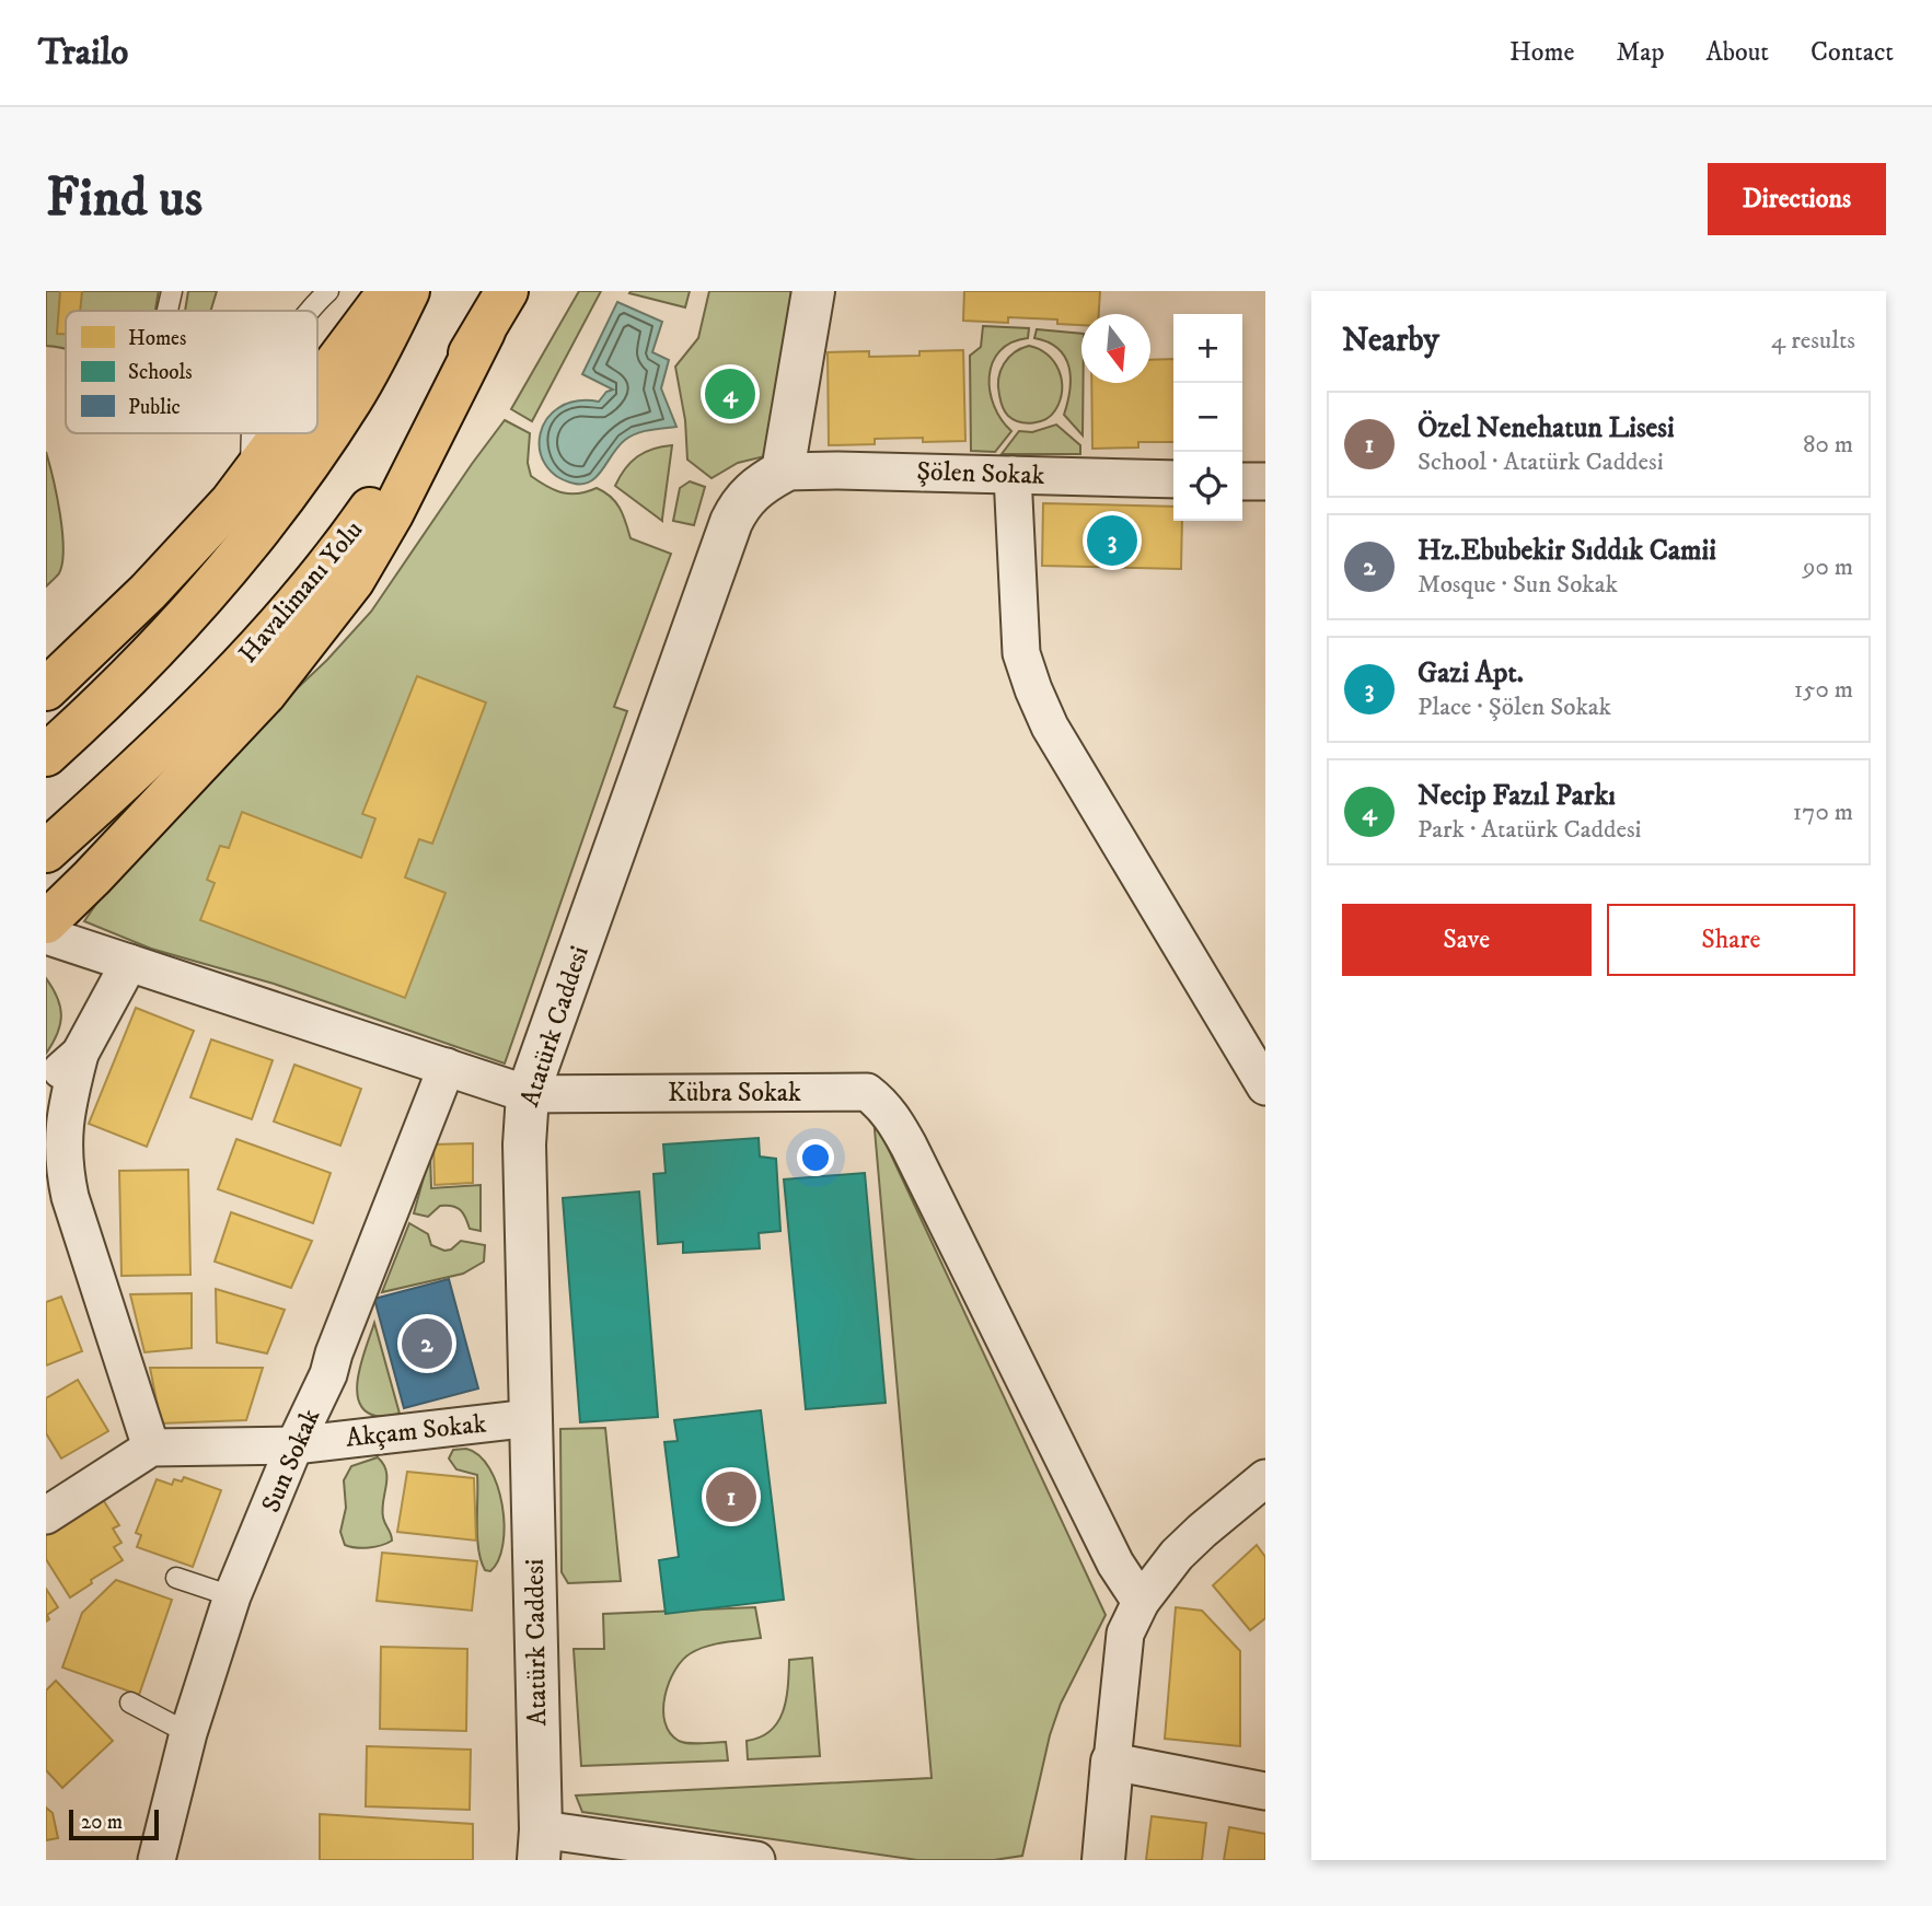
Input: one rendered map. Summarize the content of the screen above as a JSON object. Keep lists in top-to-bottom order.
{
  "streets": {
    "highway": ["Havalimanı Yolu"],
    "street": [
      "Şölen Sokak",
      "Atatürk Caddesi",
      "Kübra Sokak",
      "Akçam Sokak",
      "Sun Sokak"
    ]
  },
  "crossings": [
    ["Şölen Sokak", "Atatürk Caddesi"],
    ["Atatürk Caddesi", "Kübra Sokak"],
    ["Atatürk Caddesi", "Akçam Sokak"],
    ["Kübra Sokak", "Sun Sokak"],
    ["Akçam Sokak", "Sun Sokak"]
  ],
  "legend": ["Homes", "Schools", "Public"],
  "scale_bar": "20 m",
  "north": "bottom",
  "page": {
    "header": "Trailo",
    "nav": [
      "Home",
      "Map",
      "About",
      "Contact"
    ],
    "buttons": [
      "Directions",
      ["Save", "Share"]
    ],
    "title": "Find us",
    "heading": ["Nearby", "4 results"],
    "map_buttons": ["+", "−"],
    "pins": [
      "4",
      "3",
      "2",
      "1"
    ],
    "list": [
      {
        "mark": "1",
        "name": "Özel Nenehatun Lisesi",
        "note": "School · Atatürk Caddesi",
        "value": "80 m"
      },
      {
        "mark": "2",
        "name": "Hz.Ebubekir Sıddık Camii",
        "note": "Mosque · Sun Sokak",
        "value": "90 m"
      },
      {
        "mark": "3",
        "name": "Gazi Apt.",
        "note": "Place · Şölen Sokak",
        "value": "150 m"
      },
      {
        "mark": "4",
        "name": "Necip Fazıl Parkı",
        "note": "Park · Atatürk Caddesi",
        "value": "170 m"
      }
    ],
    "scale": "20 m"
  }
}
